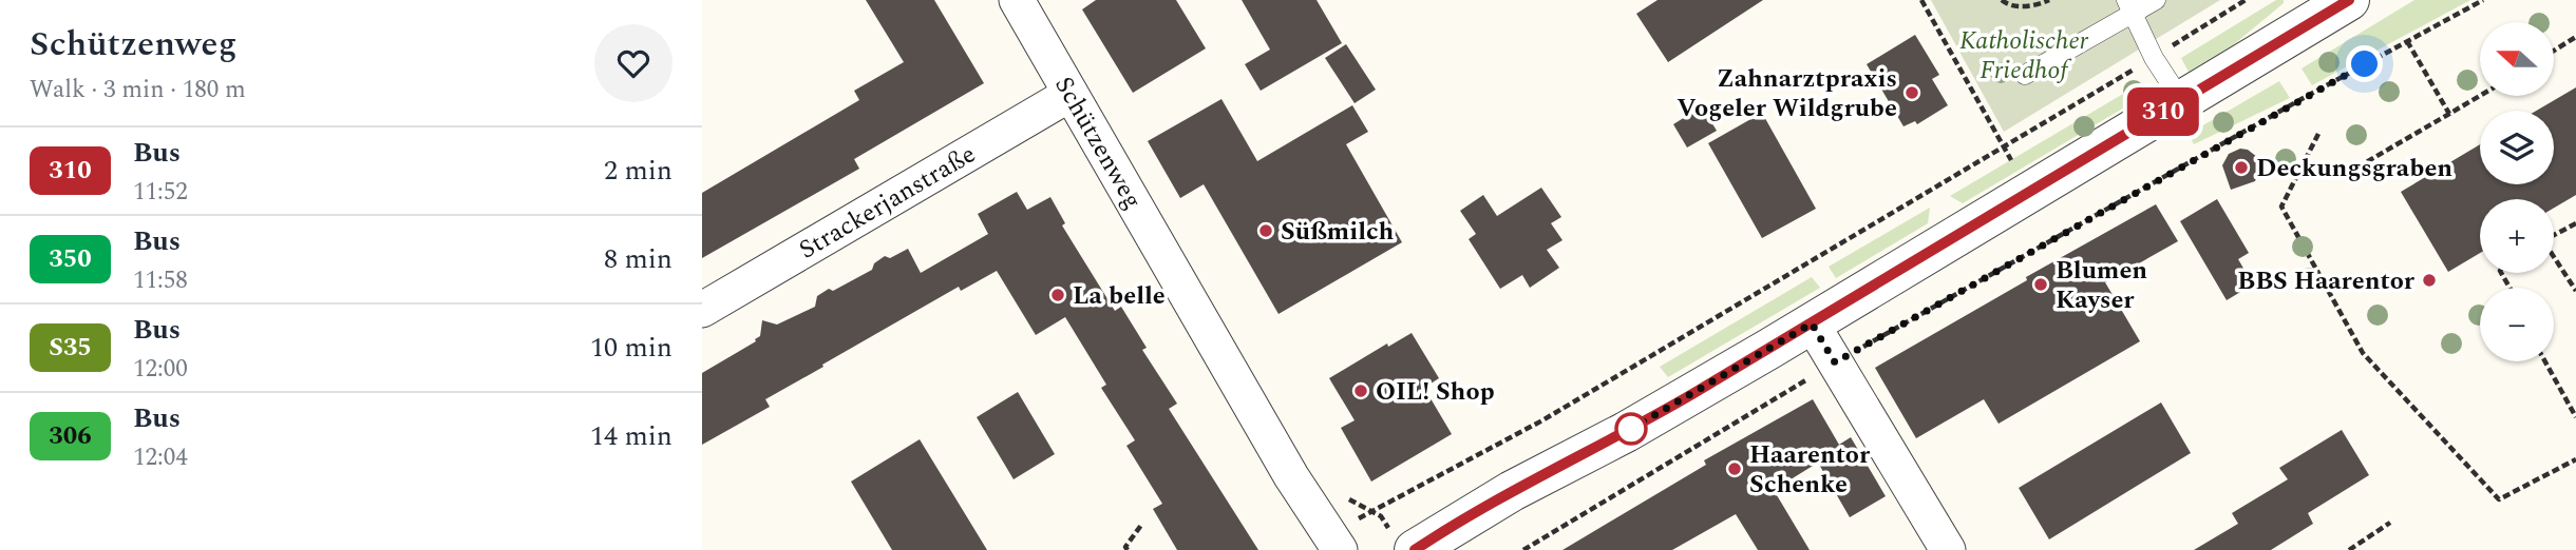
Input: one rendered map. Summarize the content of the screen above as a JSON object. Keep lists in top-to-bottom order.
{
  "streets": {
    "street": ["Schützenweg", "Strackerjanstraße"]
  },
  "crossings": [
    ["Schützenweg", "Strackerjanstraße"]
  ],
  "parks": ["Katholischer Friedhof"],
  "places": [
    "Zahnarztpraxis Vogeler Wildgrube",
    "Deckungsgraben",
    "Süßmilch",
    "BBS Haarentor",
    "Blumen Kayser",
    "La belle",
    "OIL! Shop",
    "Haarentor Schenke"
  ],
  "lines": ["bus line 310"],
  "north": "left",
  "page": {
    "heading": ["Schützenweg", "Walk · 3 min · 180 m"],
    "on_map": "310",
    "map_buttons": ["+", "−"],
    "list": [
      {
        "mark": "310",
        "name": "Bus",
        "note": "11:52",
        "value": "2 min"
      },
      {
        "mark": "350",
        "name": "Bus",
        "note": "11:58",
        "value": "8 min"
      },
      {
        "mark": "S35",
        "name": "Bus",
        "note": "12:00",
        "value": "10 min"
      },
      {
        "mark": "306",
        "name": "Bus",
        "note": "12:04",
        "value": "14 min"
      }
    ]
  }
}
